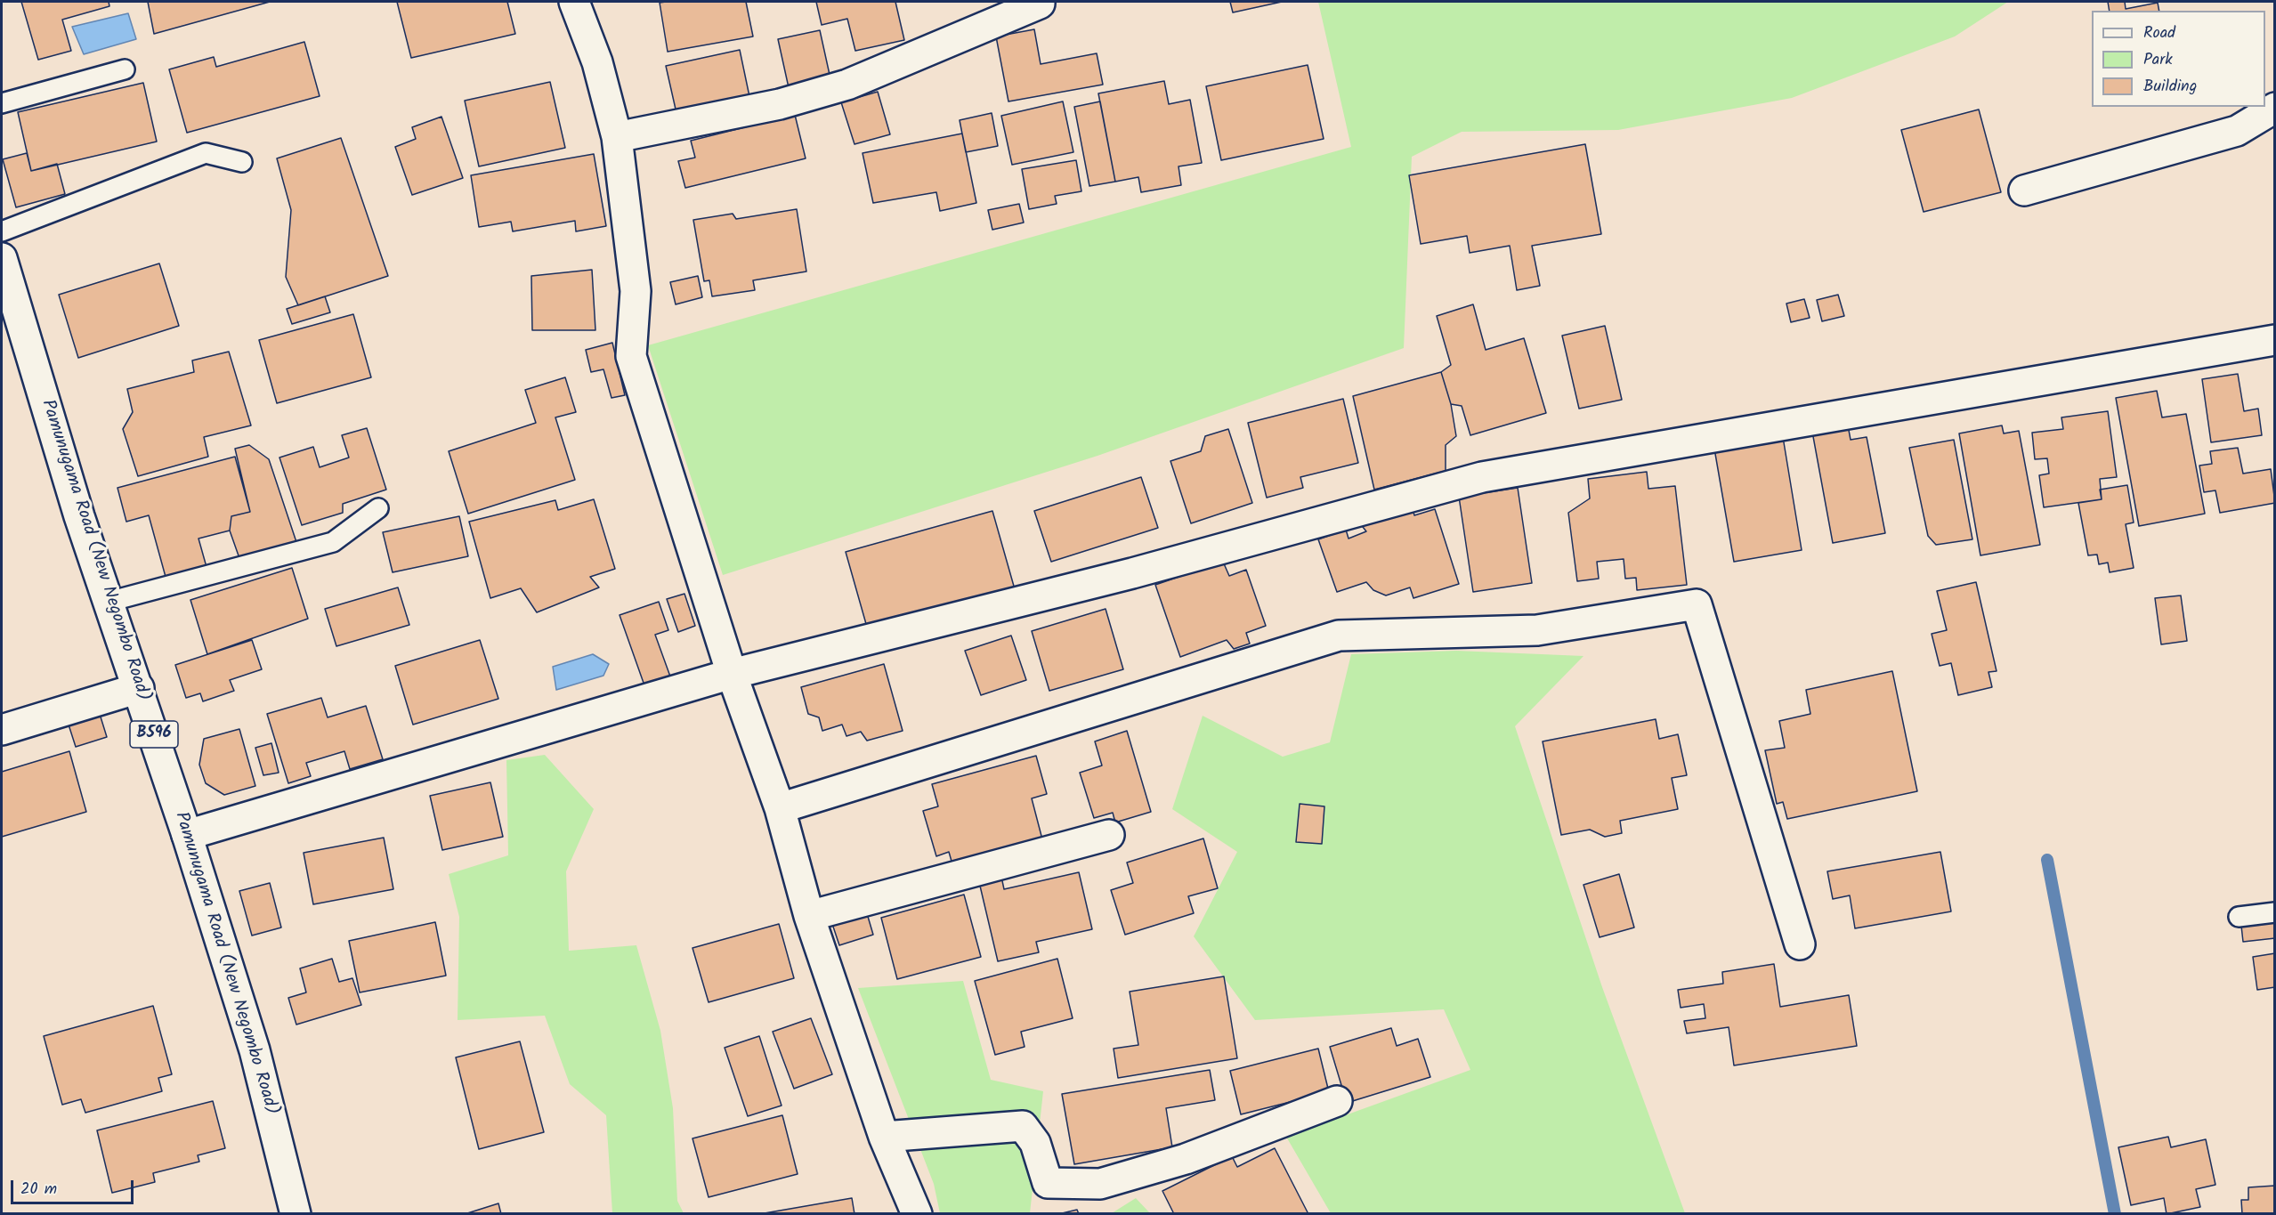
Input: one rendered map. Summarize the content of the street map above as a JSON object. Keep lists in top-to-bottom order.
{
  "streets": {
    "street": ["Pamunugama Road (New Negombo Road)", "B596"]
  },
  "legend": ["Road", "Park", "Building"],
  "scale_bar": "20 m"
}
